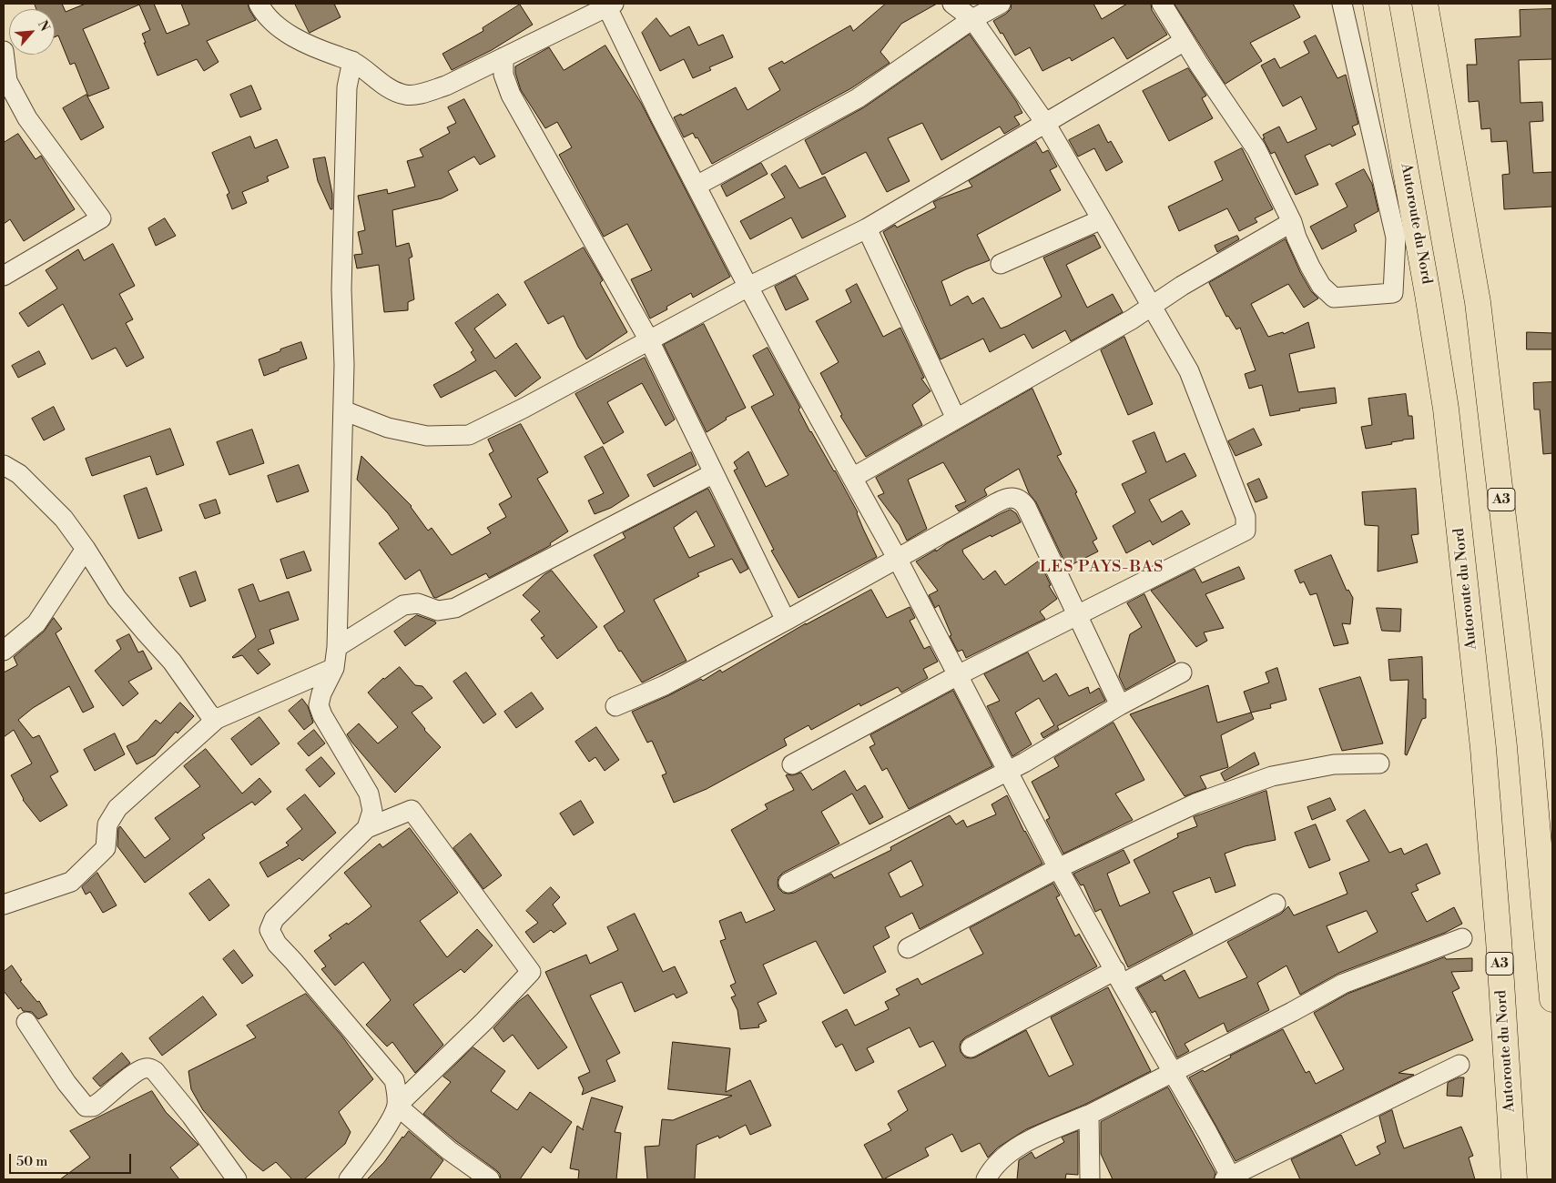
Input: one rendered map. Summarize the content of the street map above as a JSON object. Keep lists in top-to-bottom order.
{
  "streets": {
    "highway": ["Autoroute du Nord", "A3"]
  },
  "districts": ["LES PAYS-BAS"],
  "scale_bar": "50 m",
  "north": "top right"
}
